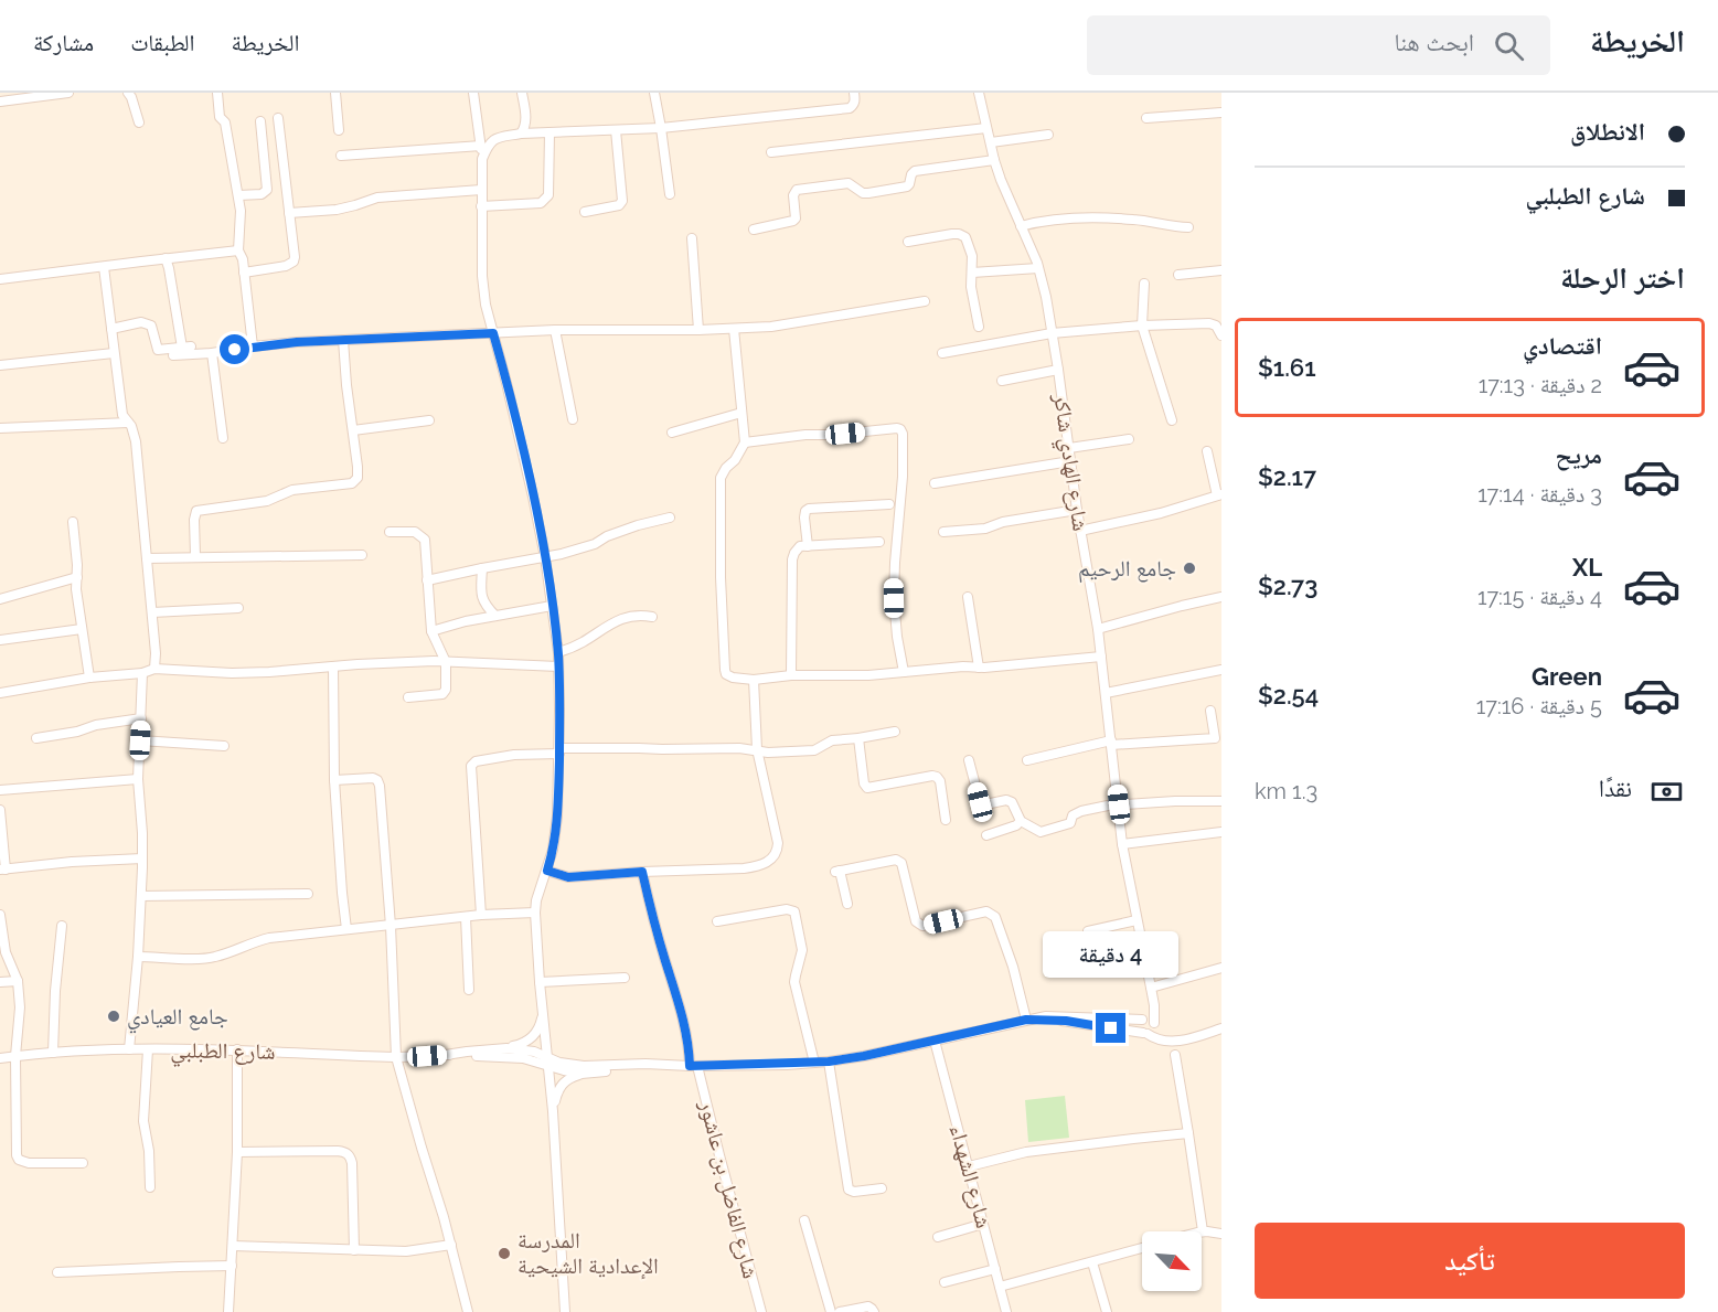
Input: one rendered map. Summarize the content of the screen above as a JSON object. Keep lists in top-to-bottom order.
{
  "streets": {
    "street": [
      "شارع الهادي شاكر",
      "شارع الطبلبي",
      "شارع الشهداء",
      "شارع الفاضل بن عاشور"
    ]
  },
  "crossings": [
    ["شارع الطبلبي", "شارع الشهداء"],
    ["شارع الطبلبي", "شارع الفاضل بن عاشور"]
  ],
  "places": ["جامع الرحيم", "جامع العيادي", "المدرسة الإعدادية الشيحية"],
  "north": "bottom right",
  "page": {
    "header": "الخريطة",
    "search": "ابحث هنا",
    "nav": ["الخريطة", "الطبقات", "مشاركة"],
    "banner": ["الانطلاق", "شارع الطبلبي"],
    "heading": "اختر الرحلة",
    "list": [
      {
        "name": "اقتصادي",
        "note": "2 دقيقة · 17:13",
        "value": "$1.61"
      },
      {
        "name": "مريح",
        "note": "3 دقيقة · 17:14",
        "value": "$2.17"
      },
      {
        "name": "XL",
        "note": "4 دقيقة · 17:15",
        "value": "$2.73"
      },
      {
        "name": "Green",
        "note": "5 دقيقة · 17:16",
        "value": "$2.54"
      }
    ],
    "pay": ["نقدًا", "1.3 km"],
    "bubble": "4 دقيقة",
    "buttons": "تأكيد"
  }
}
